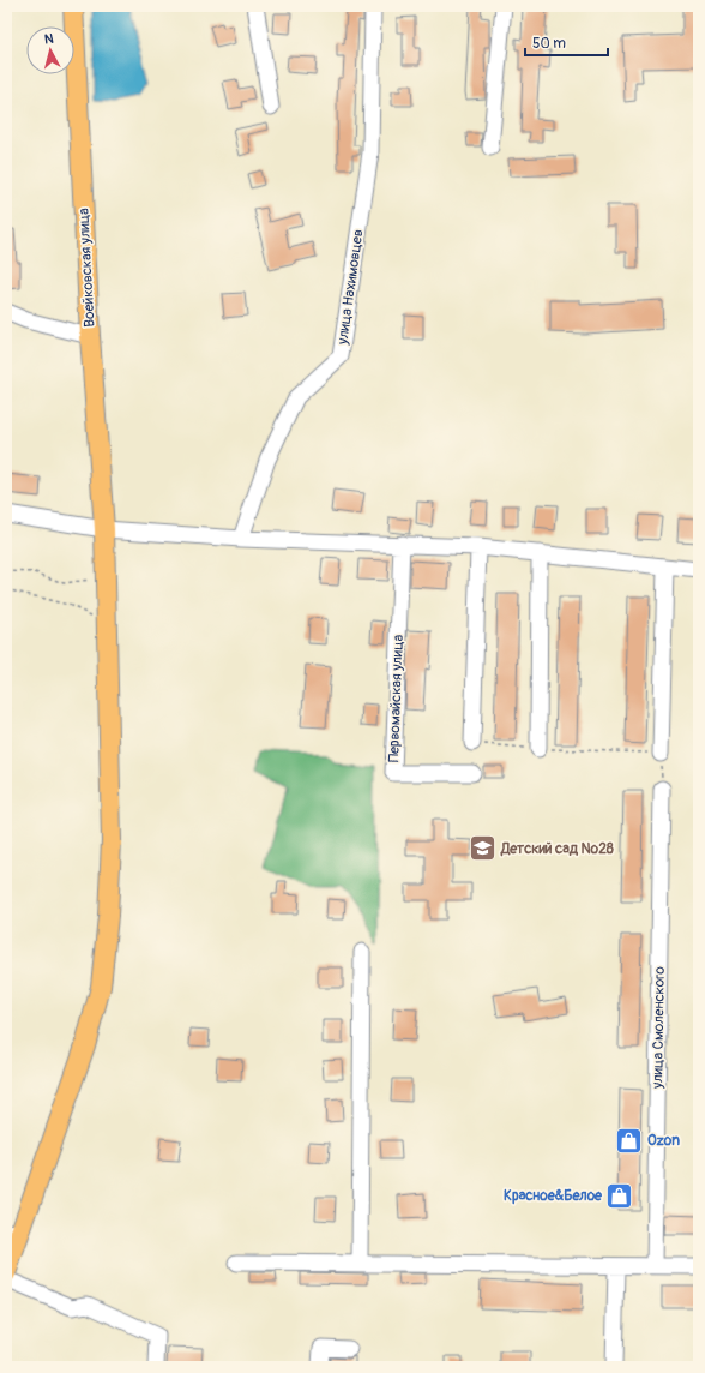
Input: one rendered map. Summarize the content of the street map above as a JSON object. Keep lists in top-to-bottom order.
{
  "streets": {
    "main road": ["Воейковская улица"],
    "street": ["улица Нахимовцев", "Первомайская улица", "улица Смоленского"]
  },
  "places": {
    "school or university": ["Детский сад №28"],
    "shop": ["Ozon", "Красное&Белое"]
  },
  "scale_bar": "50 m",
  "north": "top"
}
